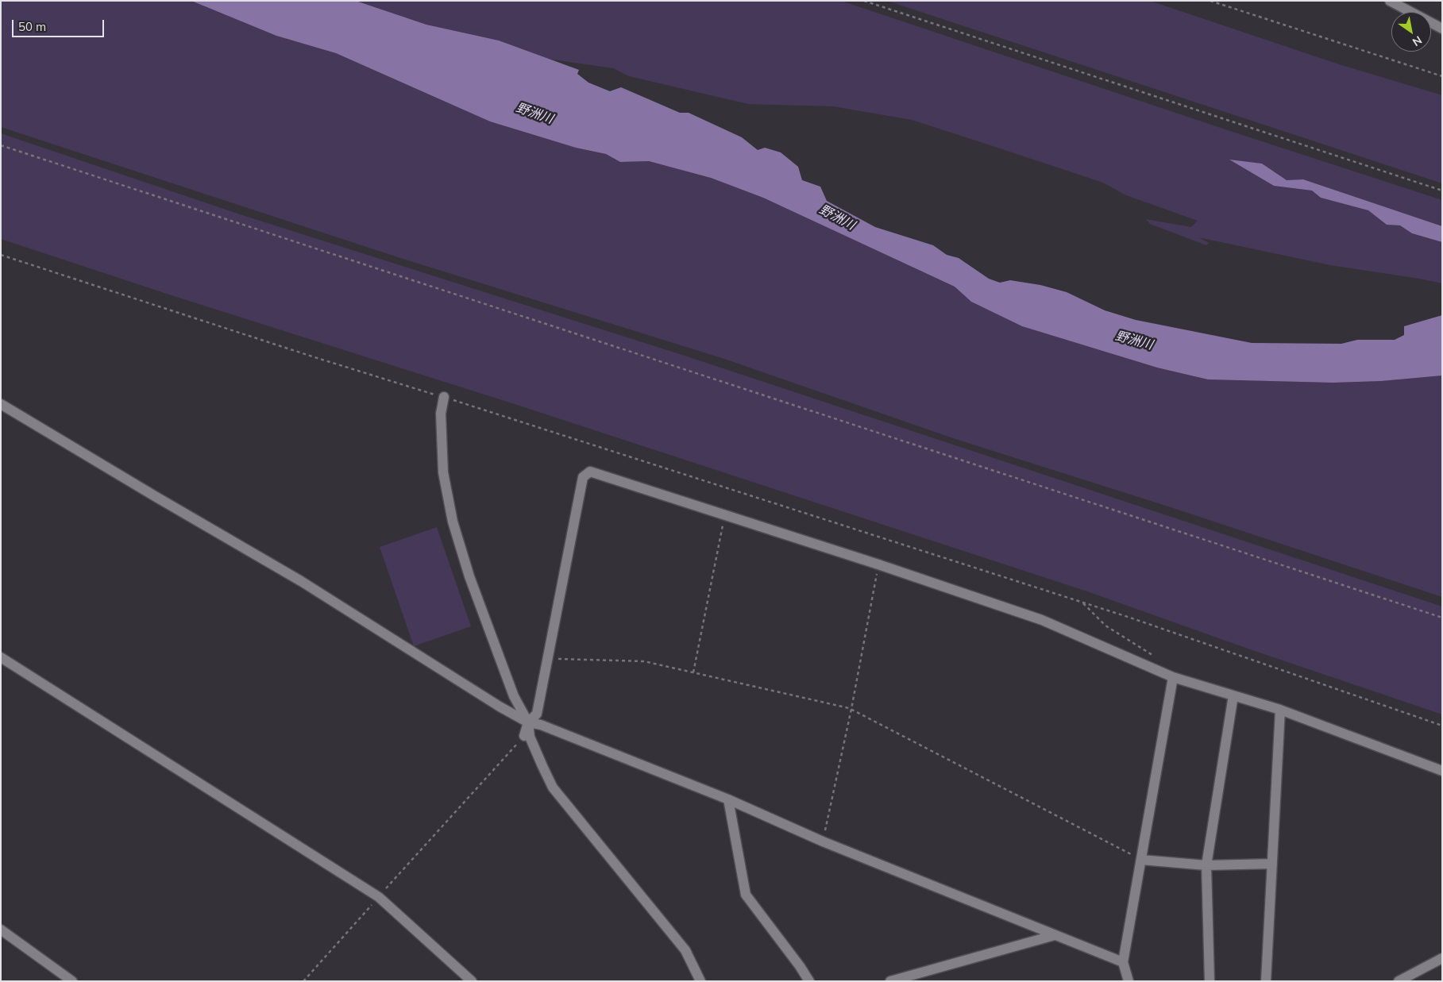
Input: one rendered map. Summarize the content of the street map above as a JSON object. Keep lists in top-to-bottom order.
{
  "water": ["野洲川"],
  "scale_bar": "50 m",
  "north": "bottom right"
}
